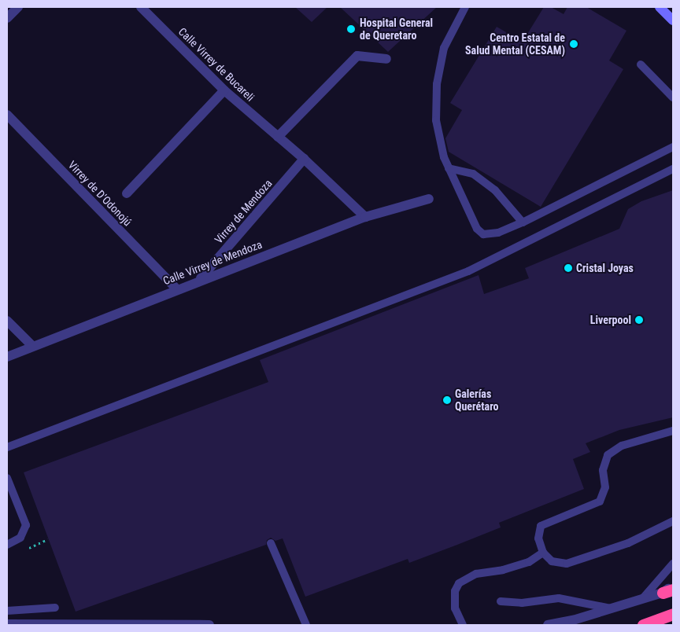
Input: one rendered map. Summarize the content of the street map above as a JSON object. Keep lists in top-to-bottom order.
{
  "streets": {
    "street": [
      "Calle Virrey de Bucareli",
      "Virrey de D'Odonojú",
      "Virrey de Mendoza",
      "Calle Virrey de Mendoza"
    ]
  },
  "crossings": [
    ["Calle Virrey de Bucareli", "Virrey de Mendoza"],
    ["Calle Virrey de Bucareli", "Calle Virrey de Mendoza"],
    ["Virrey de D'Odonojú", "Calle Virrey de Mendoza"],
    ["Virrey de Mendoza", "Calle Virrey de Mendoza"]
  ],
  "places": [
    "Hospital General de Queretaro",
    "Centro Estatal de Salud Mental (CESAM)",
    "Cristal Joyas",
    "Liverpool",
    "Galerías Querétaro"
  ]
}
